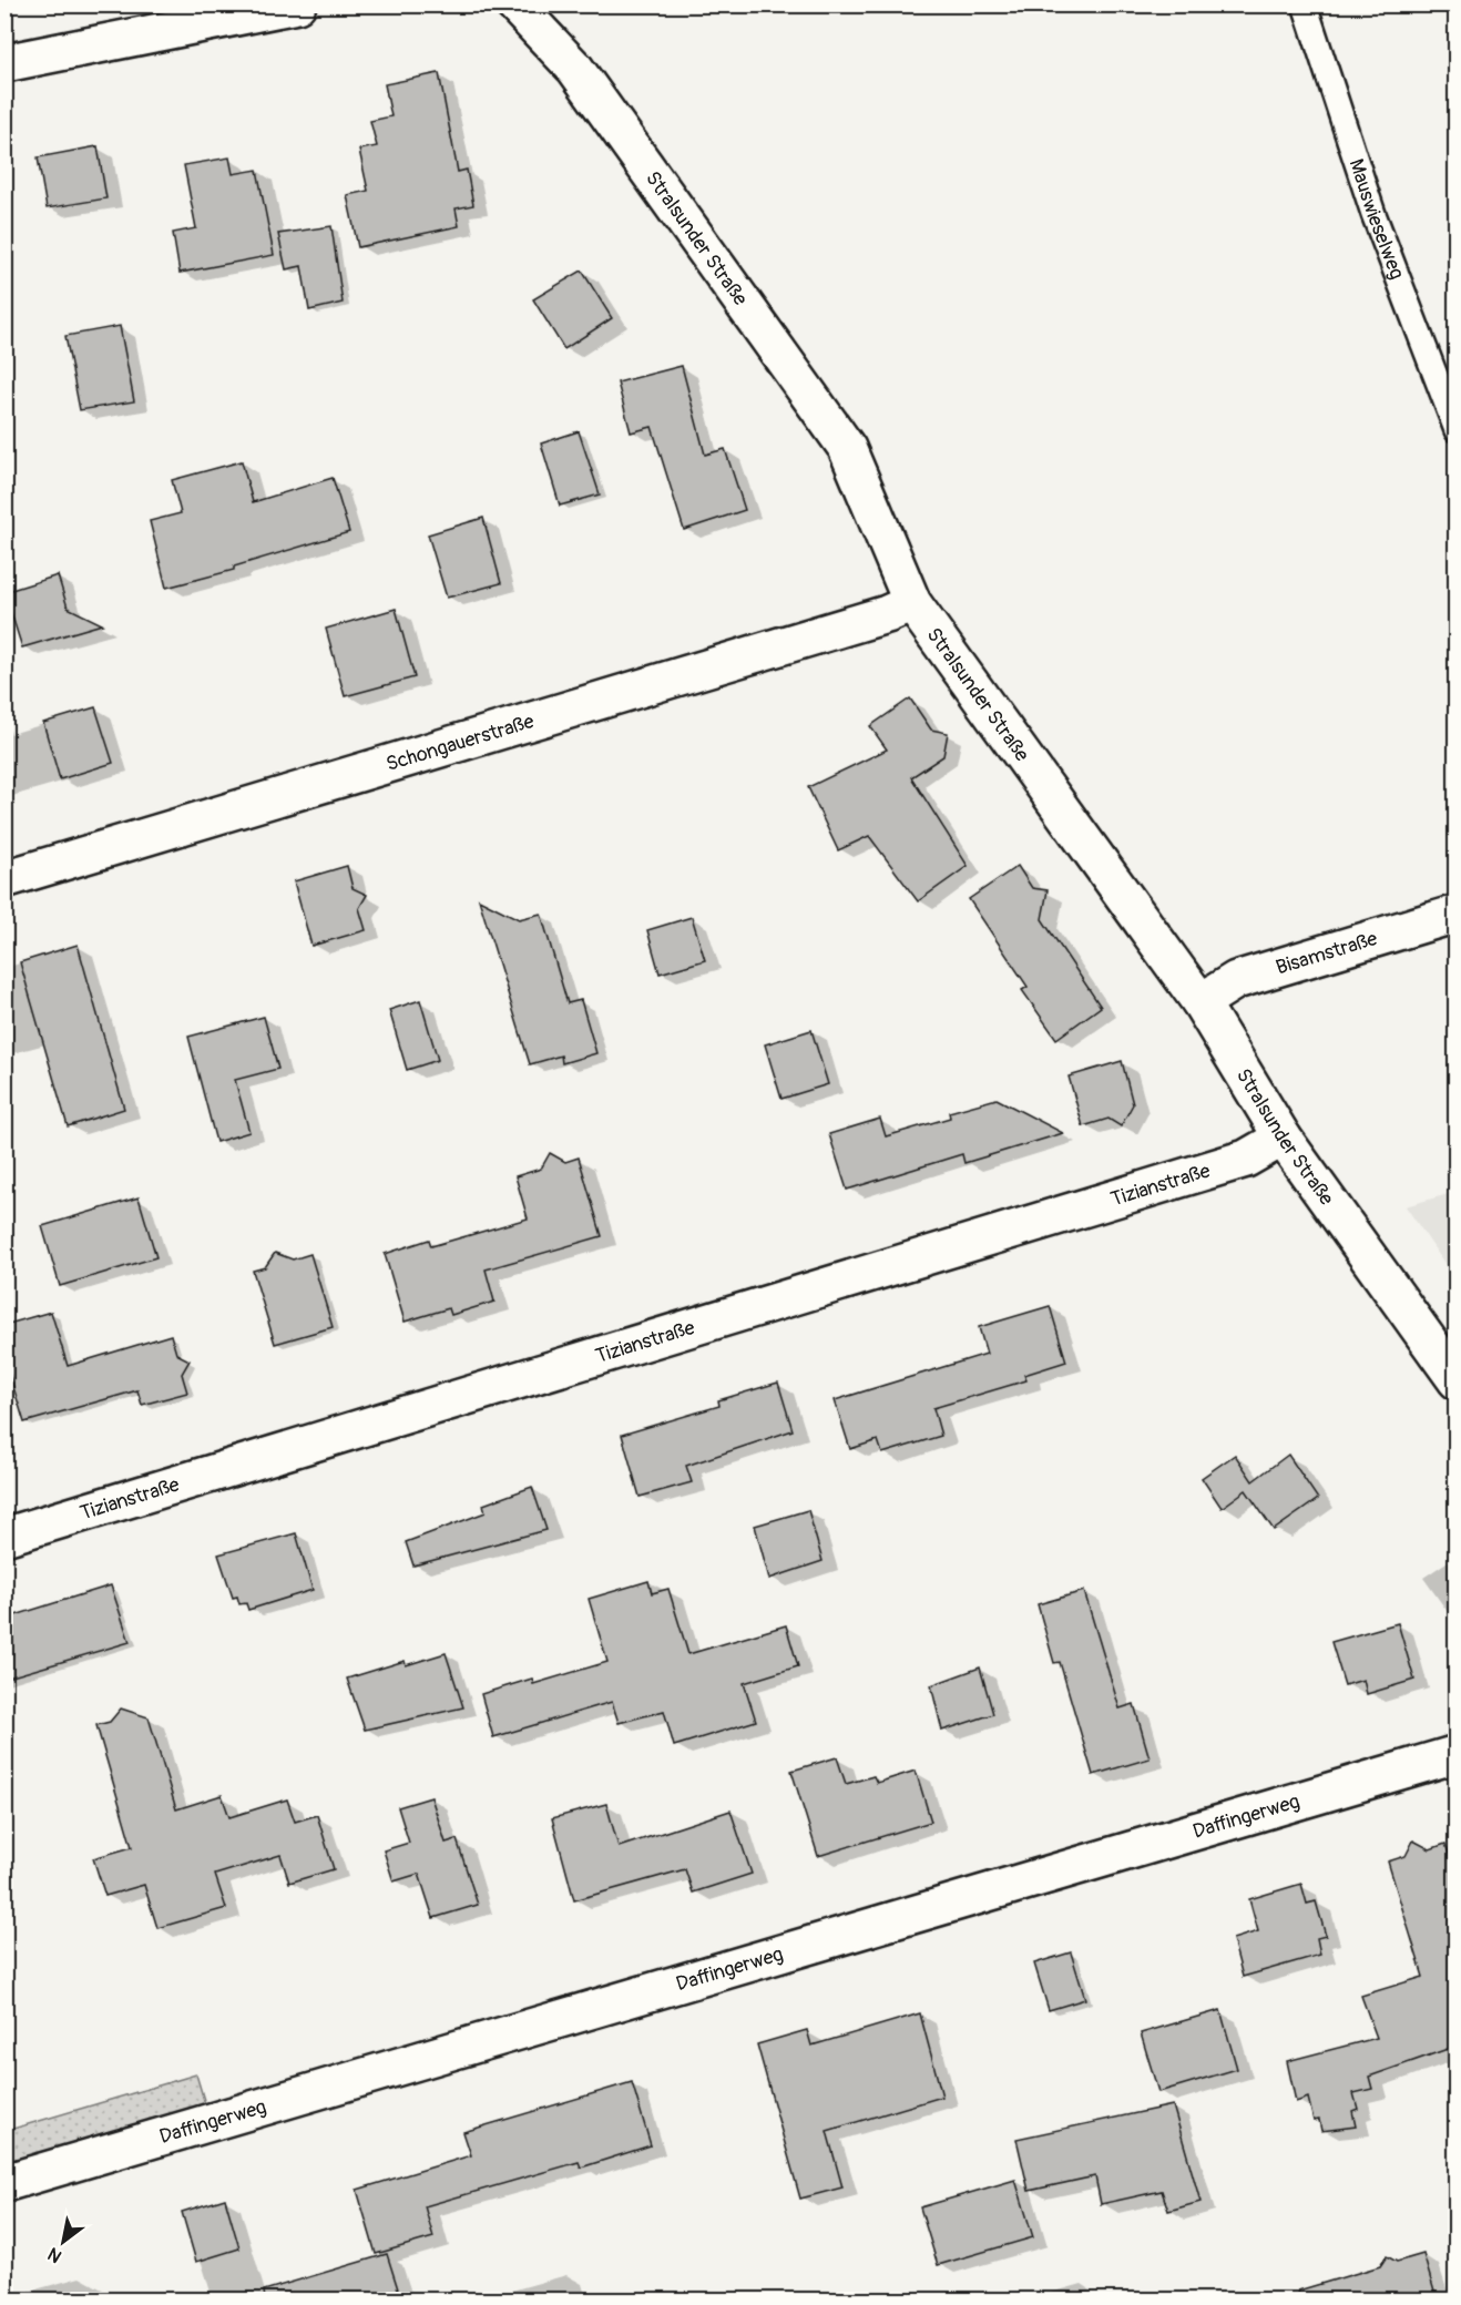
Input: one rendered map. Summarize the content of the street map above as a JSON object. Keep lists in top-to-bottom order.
{
  "streets": {
    "street": [
      "Stralsunder Straße",
      "Schongauerstraße",
      "Bisamstraße",
      "Tizianstraße",
      "Daffingerweg"
    ],
    "lane": ["Mauswieselweg"]
  },
  "crossings": [
    ["Stralsunder Straße", "Schongauerstraße"],
    ["Stralsunder Straße", "Bisamstraße"],
    ["Stralsunder Straße", "Tizianstraße"]
  ],
  "north": "bottom left"
}
